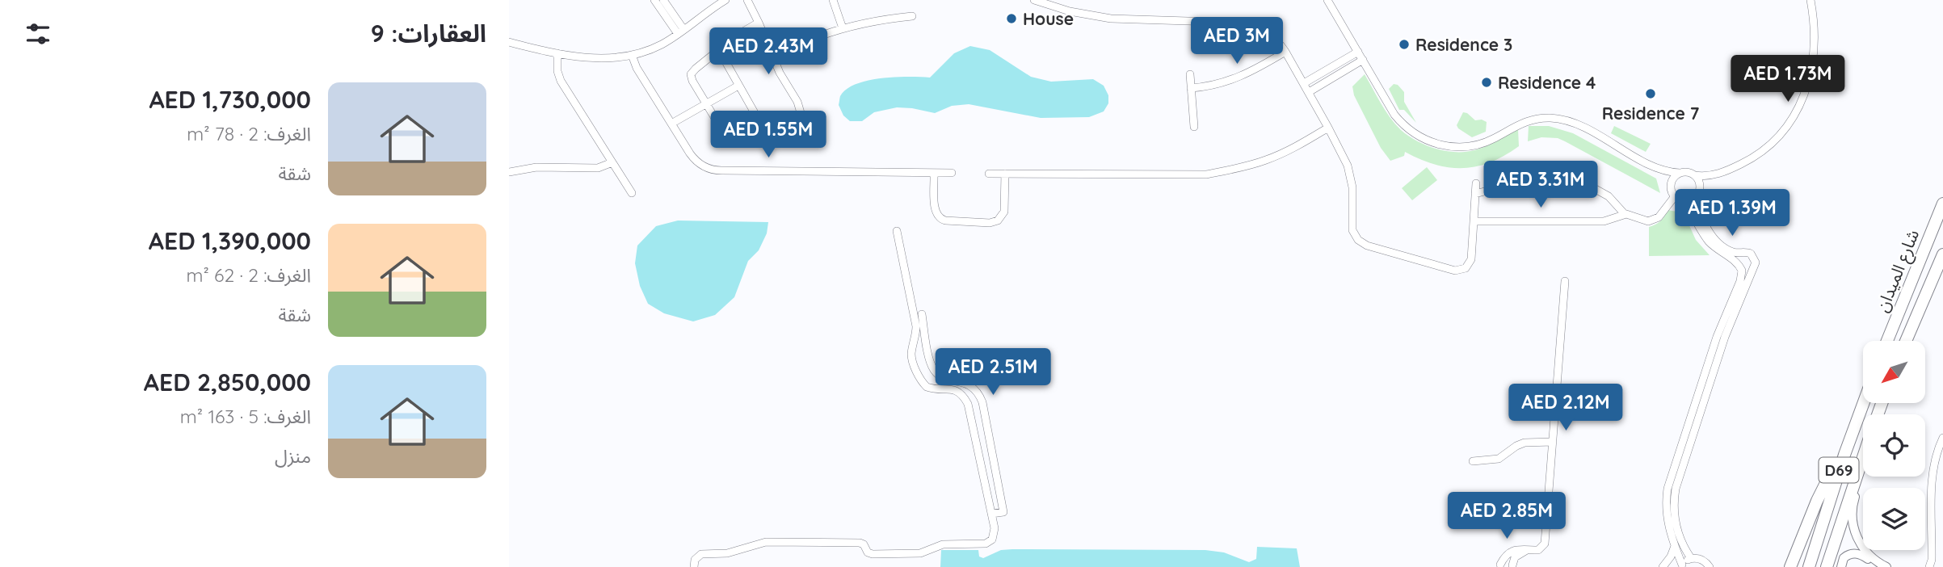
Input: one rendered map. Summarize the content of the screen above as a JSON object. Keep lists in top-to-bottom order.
{
  "streets": {
    "main road": ["شارع الميدان", "D69"]
  },
  "places": [
    "House",
    "Residence 3",
    "Residence 4",
    "Residence 7"
  ],
  "north": "bottom left",
  "page": {
    "heading": "العقارات: 9",
    "price": [
      "AED 3M",
      "AED 2.43M",
      "AED 1.73M",
      "AED 1.55M",
      "AED 3.31M",
      "AED 1.39M",
      "AED 2.51M",
      "AED 2.12M",
      "AED 2.85M"
    ],
    "list": [
      {
        "name": "AED 1,730,000",
        "note": "الغرف: 2 · 78 m² · شقة"
      },
      {
        "name": "AED 1,390,000",
        "note": "الغرف: 2 · 62 m² · شقة"
      },
      {
        "name": "AED 2,850,000",
        "note": "الغرف: 5 · 163 m² · منزل"
      }
    ]
  }
}
